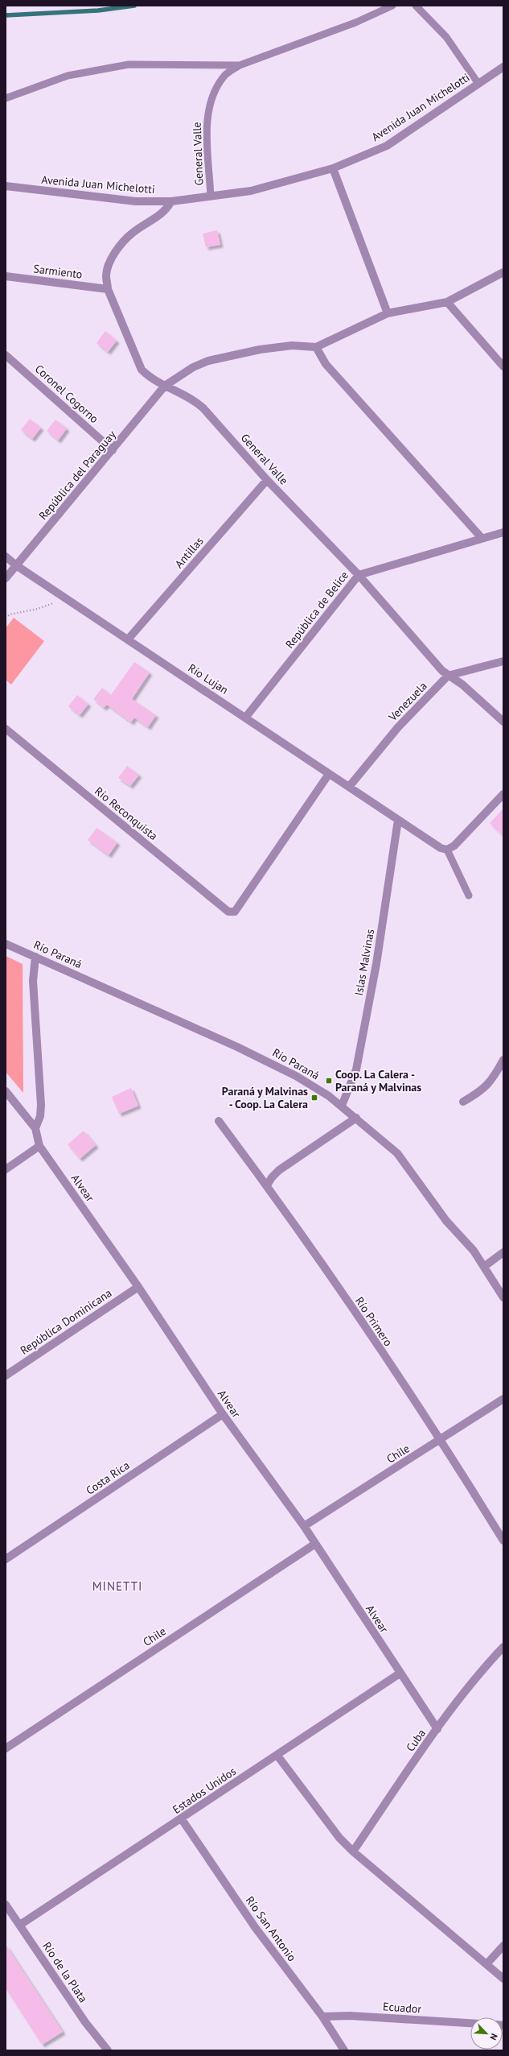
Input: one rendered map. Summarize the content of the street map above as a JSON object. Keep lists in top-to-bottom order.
{
  "streets": {
    "street": [
      "Avenida Juan Michelotti",
      "General Valle",
      "Sarmiento",
      "Coronel Cogorno",
      "República del Paraguay",
      "Antillas",
      "República de Belice",
      "Río Lujan",
      "Venezuela",
      "Río Reconquista",
      "Río Paraná",
      "Islas Malvinas",
      "Alvear",
      "República Dominicana",
      "Río Primero",
      "Chile",
      "Costa Rica",
      "Cuba",
      "Estados Unidos",
      "Río San Antonio",
      "Río de la Plata",
      "Ecuador"
    ]
  },
  "crossings": [
    ["Avenida Juan Michelotti", "General Valle"],
    ["General Valle", "Sarmiento"],
    ["General Valle", "República del Paraguay"],
    ["General Valle", "Antillas"],
    ["General Valle", "República de Belice"],
    ["General Valle", "Venezuela"],
    ["Coronel Cogorno", "República del Paraguay"],
    ["República del Paraguay", "Río Lujan"],
    ["Antillas", "Río Lujan"],
    ["República de Belice", "Río Lujan"],
    ["Río Lujan", "Venezuela"],
    ["Río Lujan", "Río Reconquista"],
    ["Río Lujan", "Islas Malvinas"],
    ["Río Paraná", "Islas Malvinas"],
    ["Alvear", "República Dominicana"],
    ["Alvear", "Chile"],
    ["Alvear", "Costa Rica"],
    ["Alvear", "Cuba"],
    ["Alvear", "Estados Unidos"],
    ["Río Primero", "Chile"],
    ["Estados Unidos", "Río San Antonio"],
    ["Estados Unidos", "Río de la Plata"],
    ["Río San Antonio", "Ecuador"]
  ],
  "districts": ["MINETTI"],
  "places": {
    "transit": ["Coop. La Calera - Paraná y Malvinas", "Paraná y Malvinas - Coop. La Calera"]
  },
  "north": "bottom right"
}
